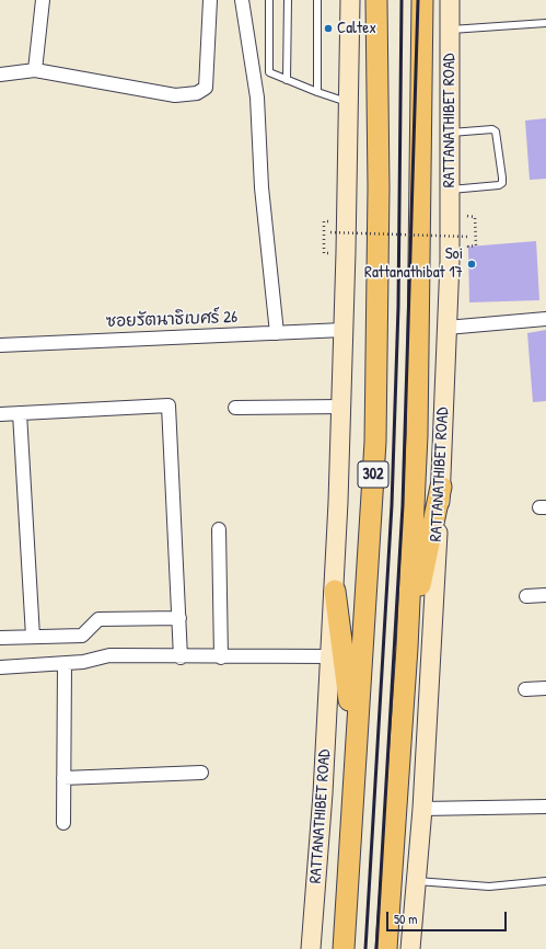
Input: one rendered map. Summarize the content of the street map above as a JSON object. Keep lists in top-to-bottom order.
{
  "streets": {
    "main road": ["RATTANATHIBET ROAD", "302"],
    "street": ["ซอยรัตนาธิเบศร์ 26"]
  },
  "crossings": [
    ["RATTANATHIBET ROAD", "ซอยรัตนาธิเบศร์ 26"]
  ],
  "places": ["Caltex", "Soi Rattanathibat 17"],
  "scale_bar": "50 m"
}
